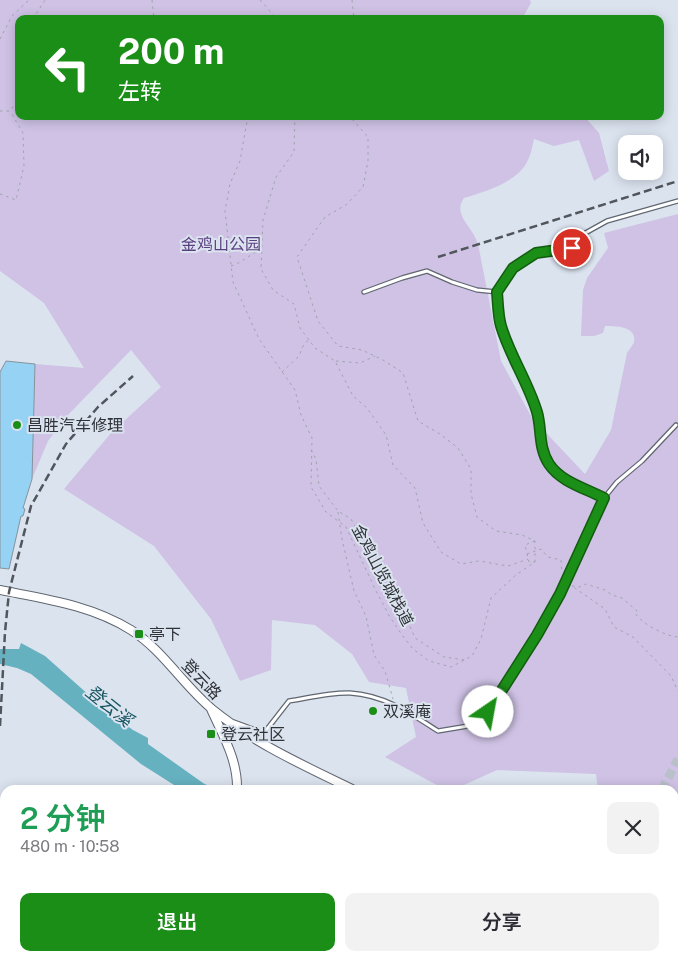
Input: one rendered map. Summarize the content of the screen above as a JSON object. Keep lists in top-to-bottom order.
{
  "streets": {
    "street": ["登云路"],
    "path": ["金鸡山览城栈道"]
  },
  "water": ["登云溪"],
  "parks": ["金鸡山公园"],
  "places": {
    "other": ["昌胜汽车修理", "双溪庵"],
    "transit": ["亭下", "登云社区"]
  },
  "page": {
    "turn": ["200 m", "左转"],
    "heading": ["2 分钟", "480 m · 10:58"],
    "buttons": ["退出", "分享"]
  }
}
